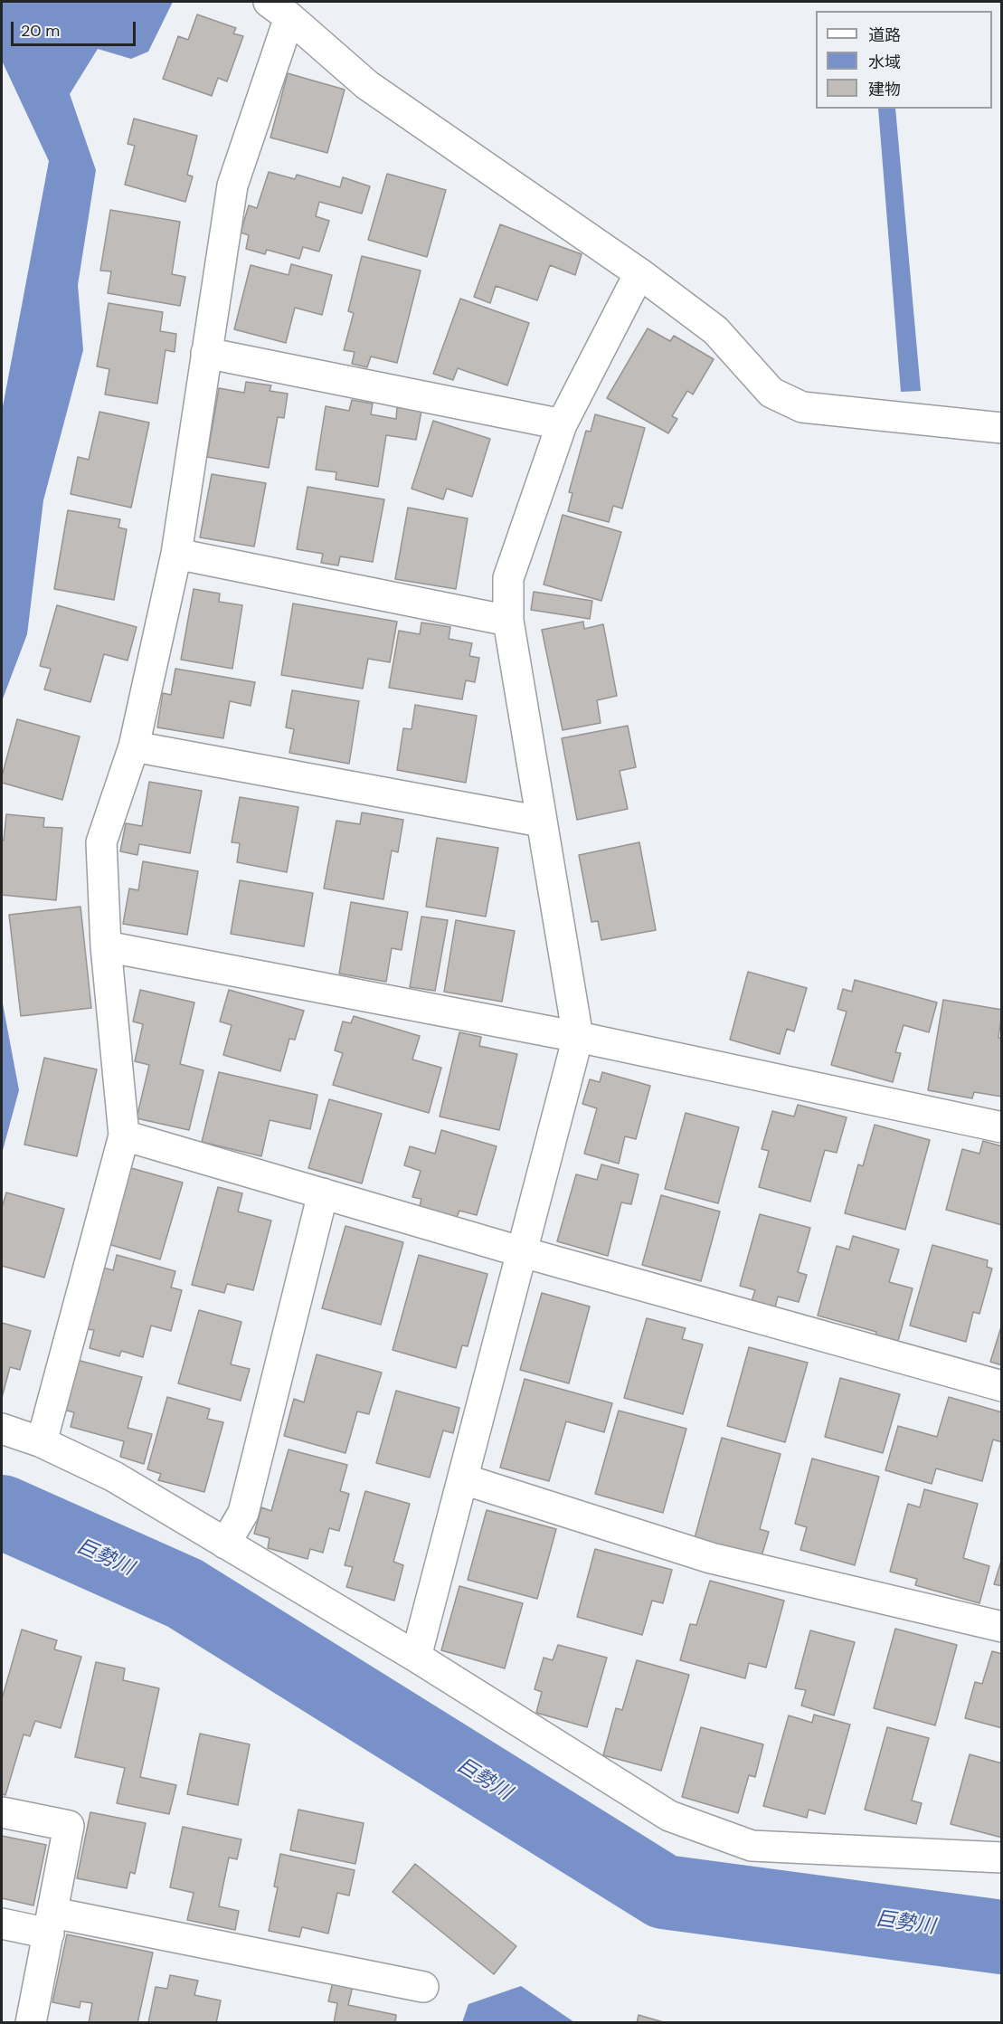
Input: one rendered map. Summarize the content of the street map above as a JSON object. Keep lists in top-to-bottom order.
{
  "water": ["巨勢川"],
  "legend": ["道路", "水域", "建物"],
  "scale_bar": "20 m"
}
